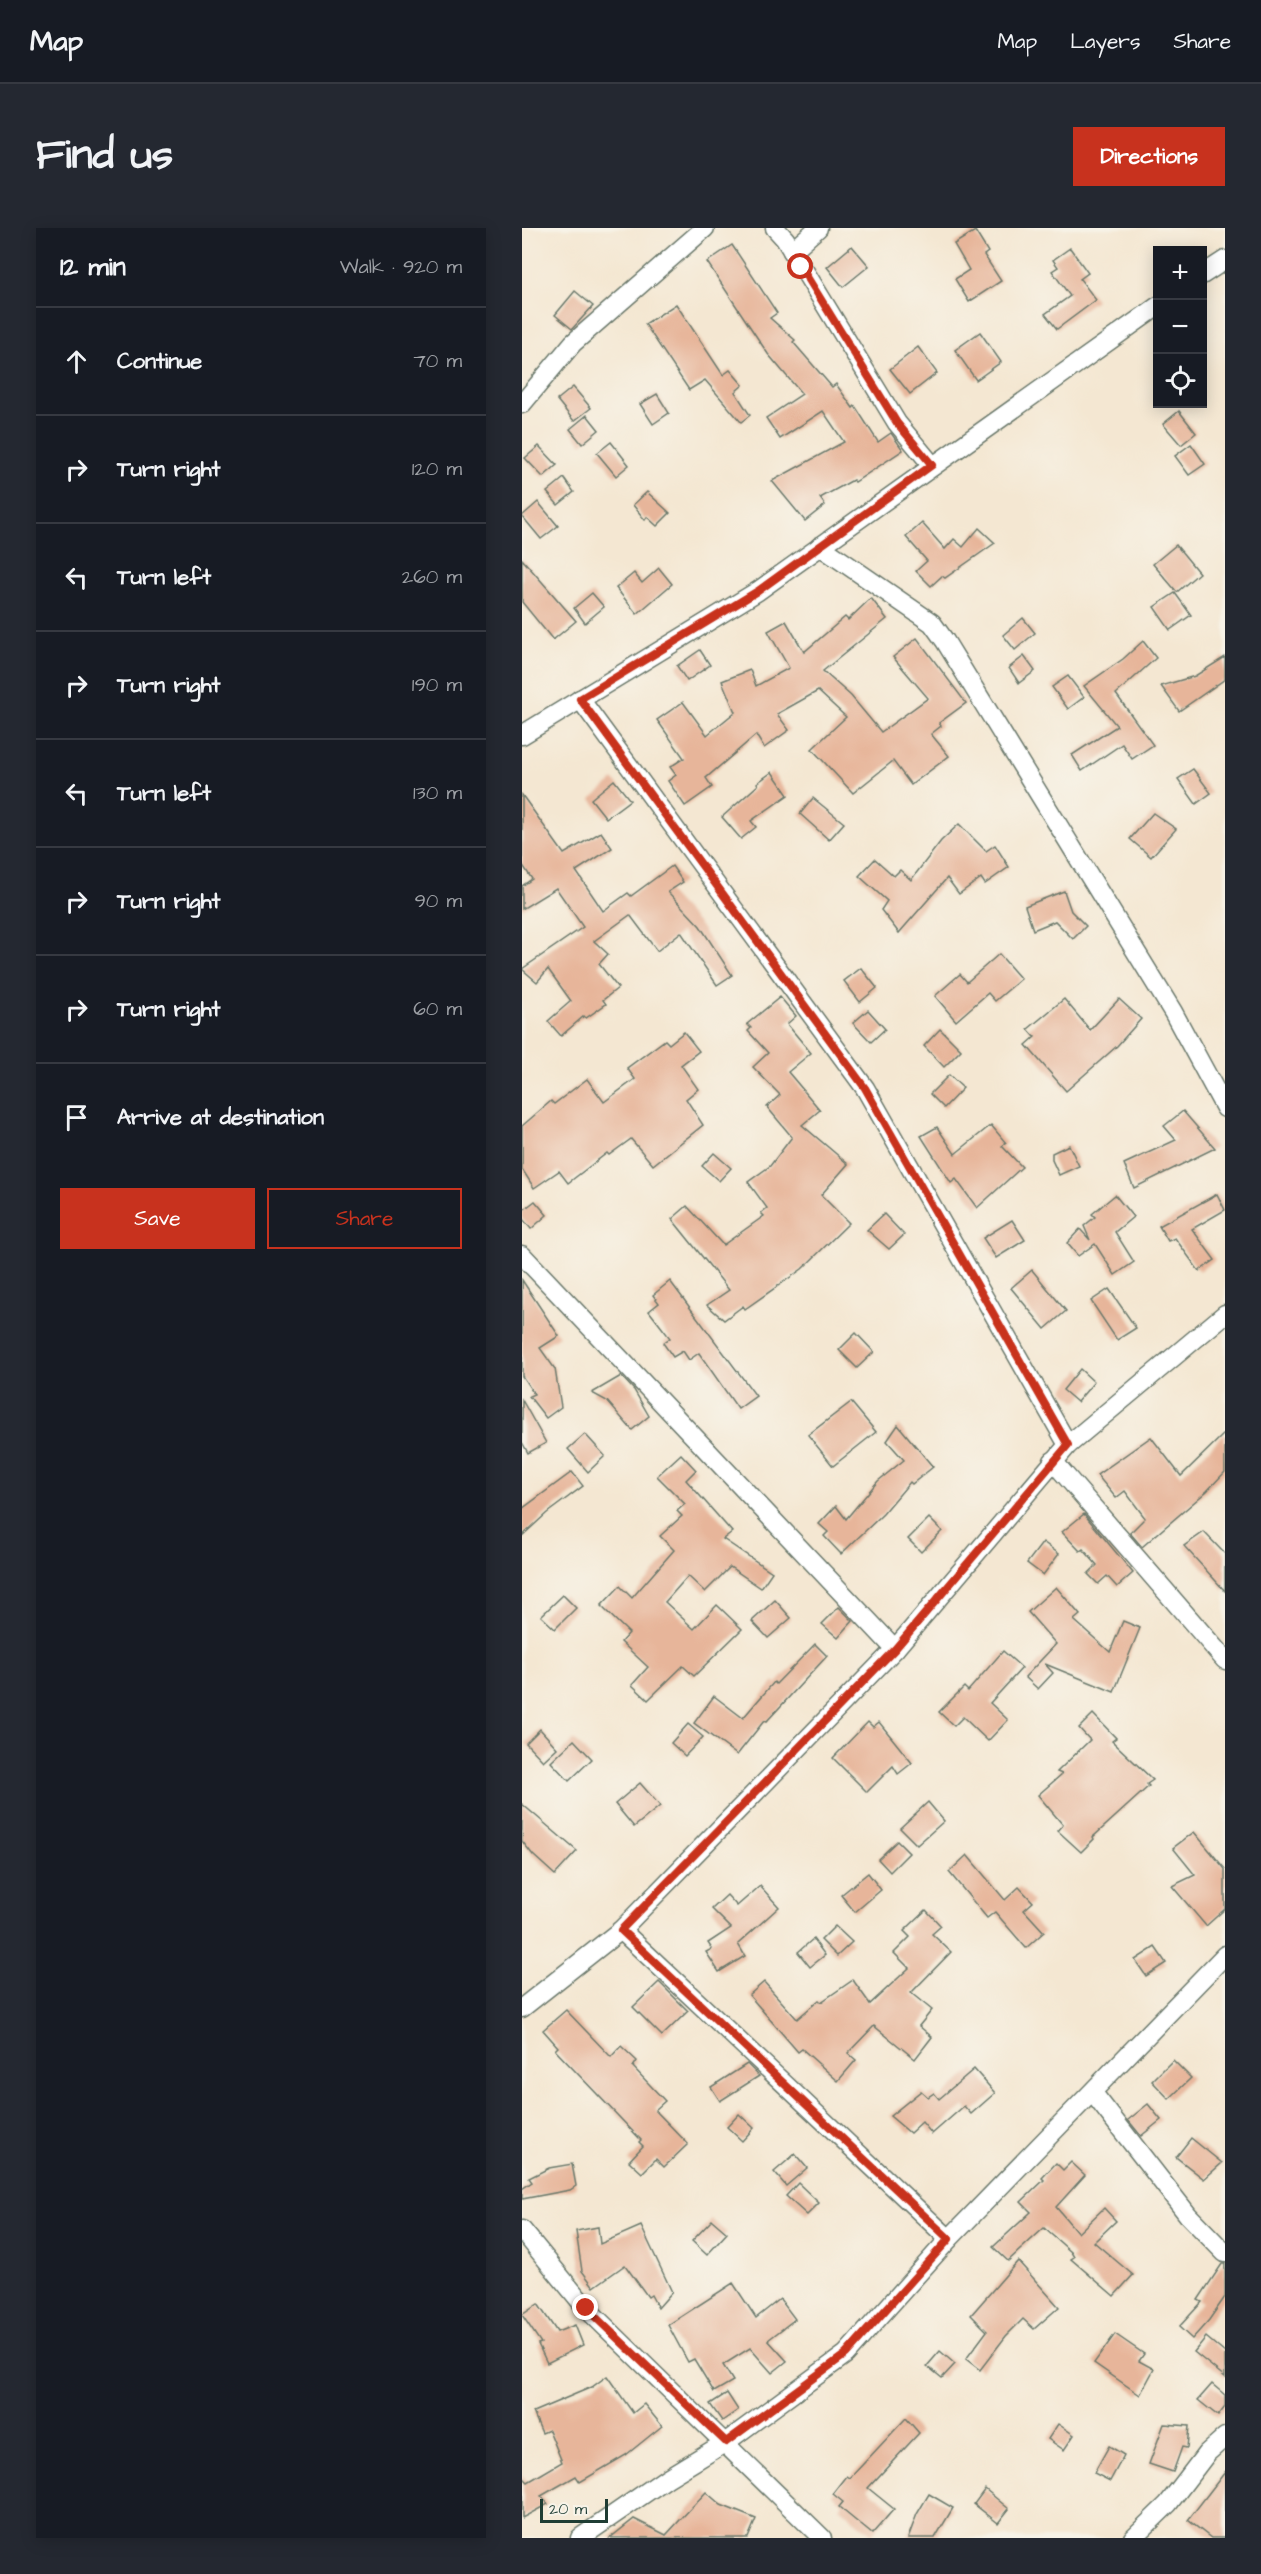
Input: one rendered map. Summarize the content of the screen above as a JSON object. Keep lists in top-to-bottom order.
{
  "scale_bar": "20 m",
  "page": {
    "header": "Map",
    "nav": ["Map", "Layers", "Share"],
    "title": "Find us",
    "buttons": [
      "Directions",
      ["Save", "Share"]
    ],
    "heading": ["12 min", "Walk · 920 m"],
    "map_buttons": ["+", "−"],
    "list": [
      ["Continue", "70 m"],
      ["Turn right", "120 m"],
      ["Turn left", "260 m"],
      ["Turn right", "190 m"],
      ["Turn left", "130 m"],
      ["Turn right", "90 m"],
      ["Turn right", "60 m"],
      "Arrive at destination"
    ],
    "scale": "20 m"
  }
}
